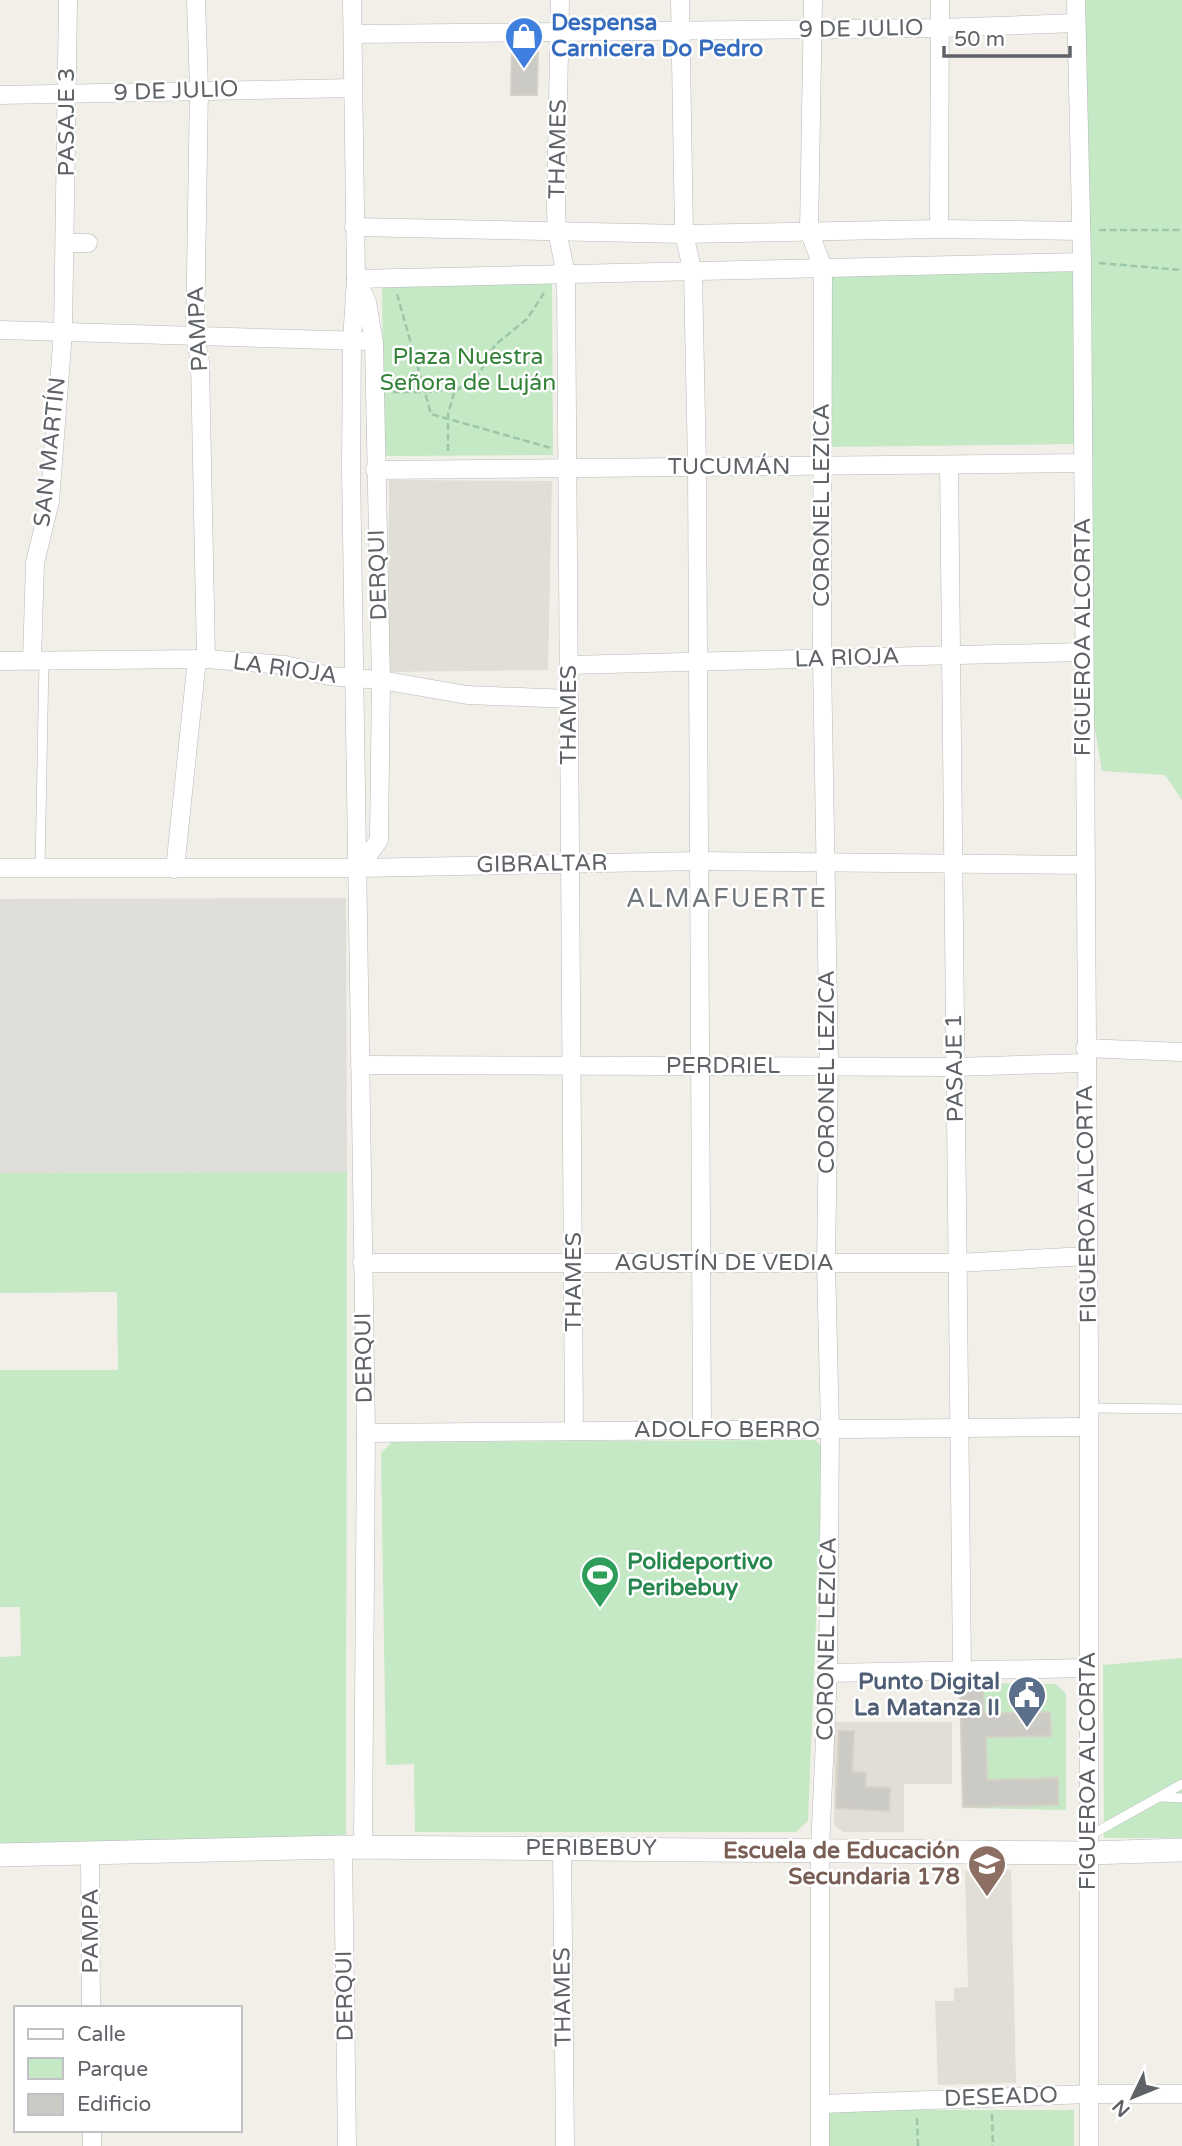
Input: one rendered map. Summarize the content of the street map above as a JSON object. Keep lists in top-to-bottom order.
{
  "streets": {
    "street": [
      "9 DE JULIO",
      "PASAJE 3",
      "THAMES",
      "PAMPA",
      "SAN MARTÍN",
      "TUCUMÁN",
      "CORONEL LEZICA",
      "DERQUI",
      "FIGUEROA ALCORTA",
      "LA RIOJA",
      "GIBRALTAR",
      "PERDRIEL",
      "PASAJE 1",
      "AGUSTÍN DE VEDIA",
      "ADOLFO BERRO",
      "PERIBEBUY",
      "DESEADO"
    ]
  },
  "crossings": [
    ["9 DE JULIO", "PASAJE 3"],
    ["9 DE JULIO", "THAMES"],
    ["9 DE JULIO", "PAMPA"],
    ["9 DE JULIO", "CORONEL LEZICA"],
    ["9 DE JULIO", "DERQUI"],
    ["9 DE JULIO", "FIGUEROA ALCORTA"],
    ["PASAJE 3", "SAN MARTÍN"],
    ["THAMES", "TUCUMÁN"],
    ["THAMES", "LA RIOJA"],
    ["THAMES", "GIBRALTAR"],
    ["THAMES", "PERDRIEL"],
    ["THAMES", "AGUSTÍN DE VEDIA"],
    ["THAMES", "ADOLFO BERRO"],
    ["THAMES", "PERIBEBUY"],
    ["PAMPA", "LA RIOJA"],
    ["PAMPA", "GIBRALTAR"],
    ["PAMPA", "PERIBEBUY"],
    ["SAN MARTÍN", "LA RIOJA"],
    ["TUCUMÁN", "CORONEL LEZICA"],
    ["TUCUMÁN", "DERQUI"],
    ["TUCUMÁN", "FIGUEROA ALCORTA"],
    ["TUCUMÁN", "PASAJE 1"],
    ["CORONEL LEZICA", "LA RIOJA"],
    ["CORONEL LEZICA", "GIBRALTAR"],
    ["CORONEL LEZICA", "PERDRIEL"],
    ["CORONEL LEZICA", "AGUSTÍN DE VEDIA"],
    ["CORONEL LEZICA", "ADOLFO BERRO"],
    ["CORONEL LEZICA", "PERIBEBUY"],
    ["CORONEL LEZICA", "DESEADO"],
    ["DERQUI", "LA RIOJA"],
    ["DERQUI", "GIBRALTAR"],
    ["DERQUI", "PERDRIEL"],
    ["DERQUI", "AGUSTÍN DE VEDIA"],
    ["DERQUI", "ADOLFO BERRO"],
    ["DERQUI", "PERIBEBUY"],
    ["FIGUEROA ALCORTA", "LA RIOJA"],
    ["FIGUEROA ALCORTA", "GIBRALTAR"],
    ["FIGUEROA ALCORTA", "PERDRIEL"],
    ["FIGUEROA ALCORTA", "AGUSTÍN DE VEDIA"],
    ["FIGUEROA ALCORTA", "ADOLFO BERRO"],
    ["FIGUEROA ALCORTA", "PERIBEBUY"],
    ["FIGUEROA ALCORTA", "DESEADO"],
    ["LA RIOJA", "PASAJE 1"],
    ["GIBRALTAR", "PASAJE 1"],
    ["PERDRIEL", "PASAJE 1"],
    ["PASAJE 1", "AGUSTÍN DE VEDIA"],
    ["PASAJE 1", "ADOLFO BERRO"]
  ],
  "districts": ["ALMAFUERTE"],
  "parks": ["Plaza Nuestra Señora de Luján"],
  "places": {
    "shop": ["Despensa Carnicera Do Pedro"],
    "sports": ["Polideportivo Peribebuy"],
    "public building": ["Punto Digital La Matanza II"],
    "school or university": ["Escuela de Educación Secundaria 178"]
  },
  "legend": ["Calle", "Parque", "Edificio"],
  "scale_bar": "50 m",
  "north": "bottom left"
}
